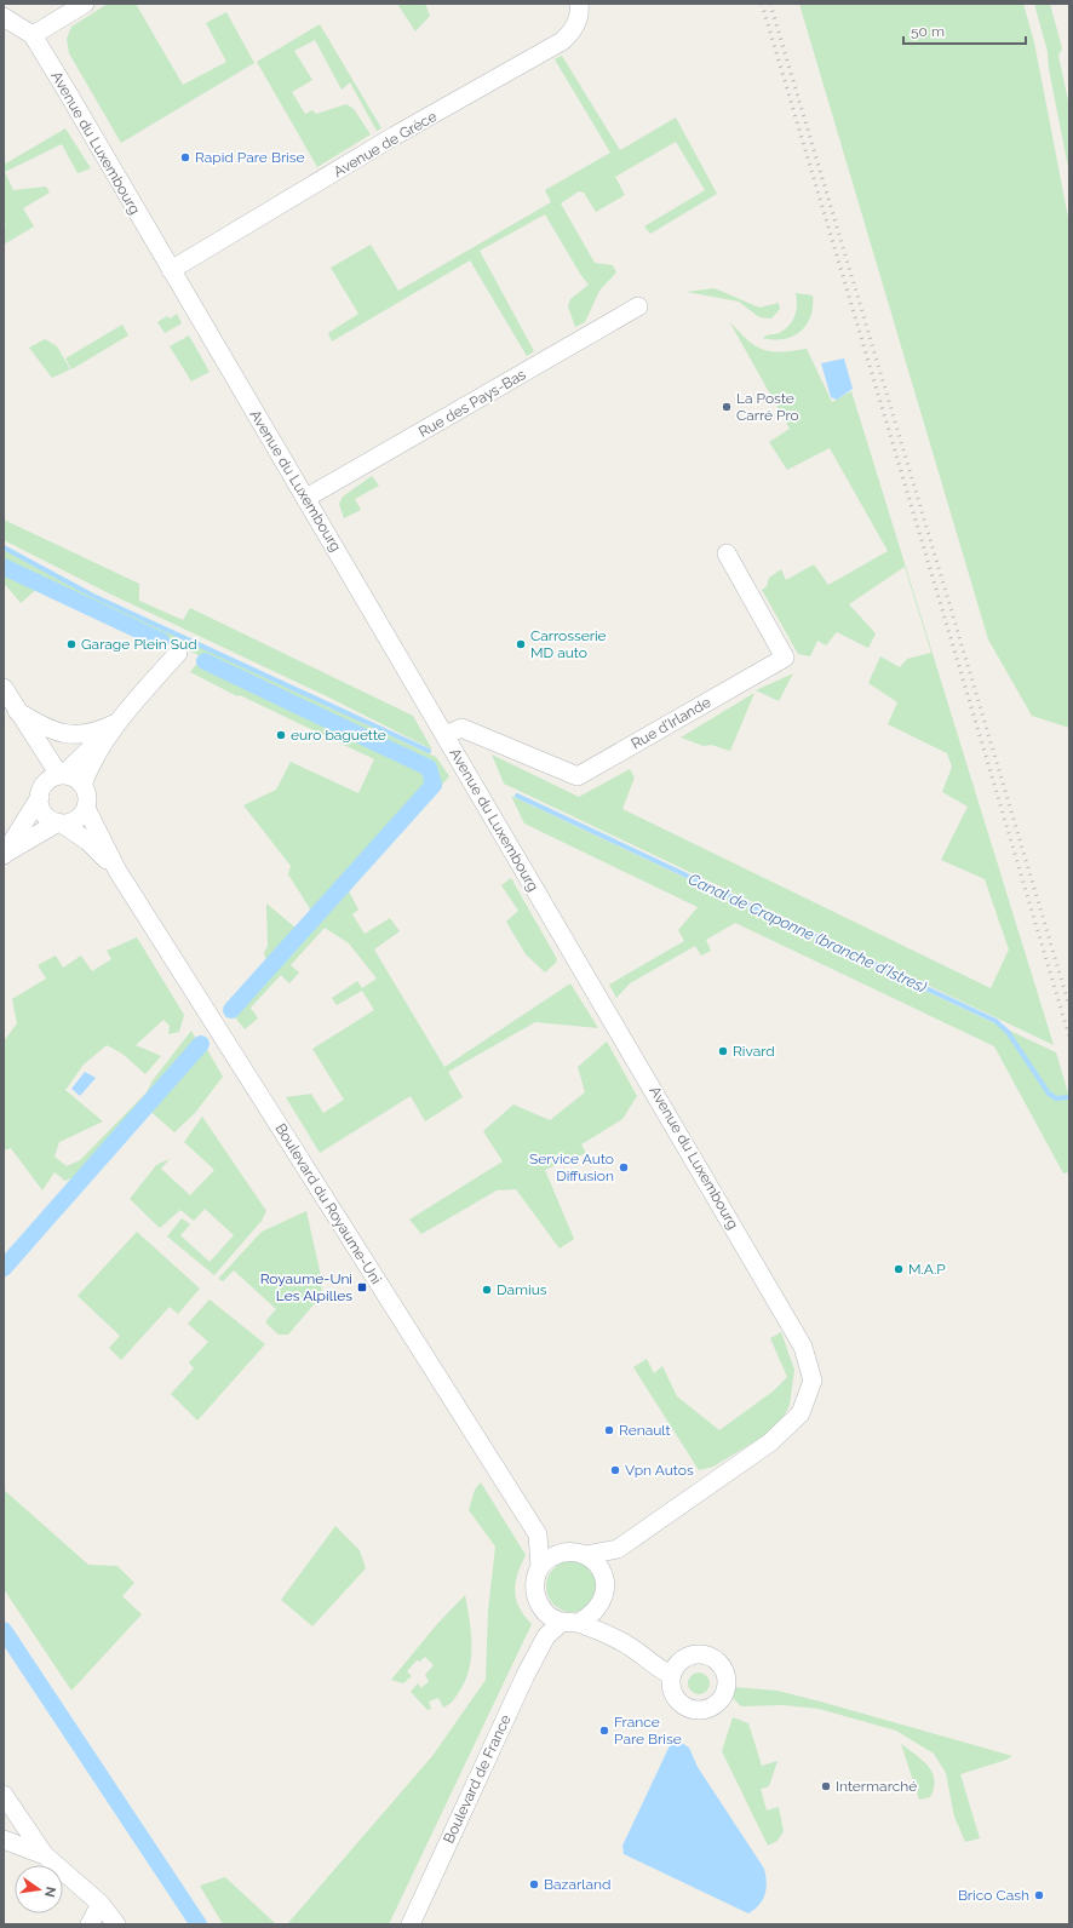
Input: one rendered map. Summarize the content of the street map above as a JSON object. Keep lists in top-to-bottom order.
{
  "streets": {
    "street": [
      "Avenue du Luxembourg",
      "Avenue de Grèce",
      "Rue des Pays-Bas",
      "Rue d'Irlande",
      "Boulevard du Royaume-Uni",
      "Boulevard de France"
    ]
  },
  "crossings": [
    ["Avenue du Luxembourg", "Avenue de Grèce"],
    ["Avenue du Luxembourg", "Rue des Pays-Bas"],
    ["Avenue du Luxembourg", "Rue d'Irlande"],
    ["Avenue du Luxembourg", "Boulevard du Royaume-Uni"],
    ["Avenue du Luxembourg", "Boulevard de France"],
    ["Boulevard du Royaume-Uni", "Boulevard de France"]
  ],
  "water": ["Canal de Craponne (branche d'Istres)"],
  "places": {
    "other": [
      "Rapid Pare Brise",
      "La Poste Carré Pro",
      "Garage Plein Sud",
      "Carrosserie MD auto",
      "euro baguette",
      "Rivard",
      "Service Auto Diffusion",
      "M.A.P",
      "Damius",
      "Renault",
      "Vpn Autos",
      "France Pare Brise",
      "Intermarché",
      "Bazarland",
      "Brico Cash"
    ],
    "transit": ["Royaume-Uni Les Alpilles"]
  },
  "scale_bar": "50 m",
  "north": "right"
}
